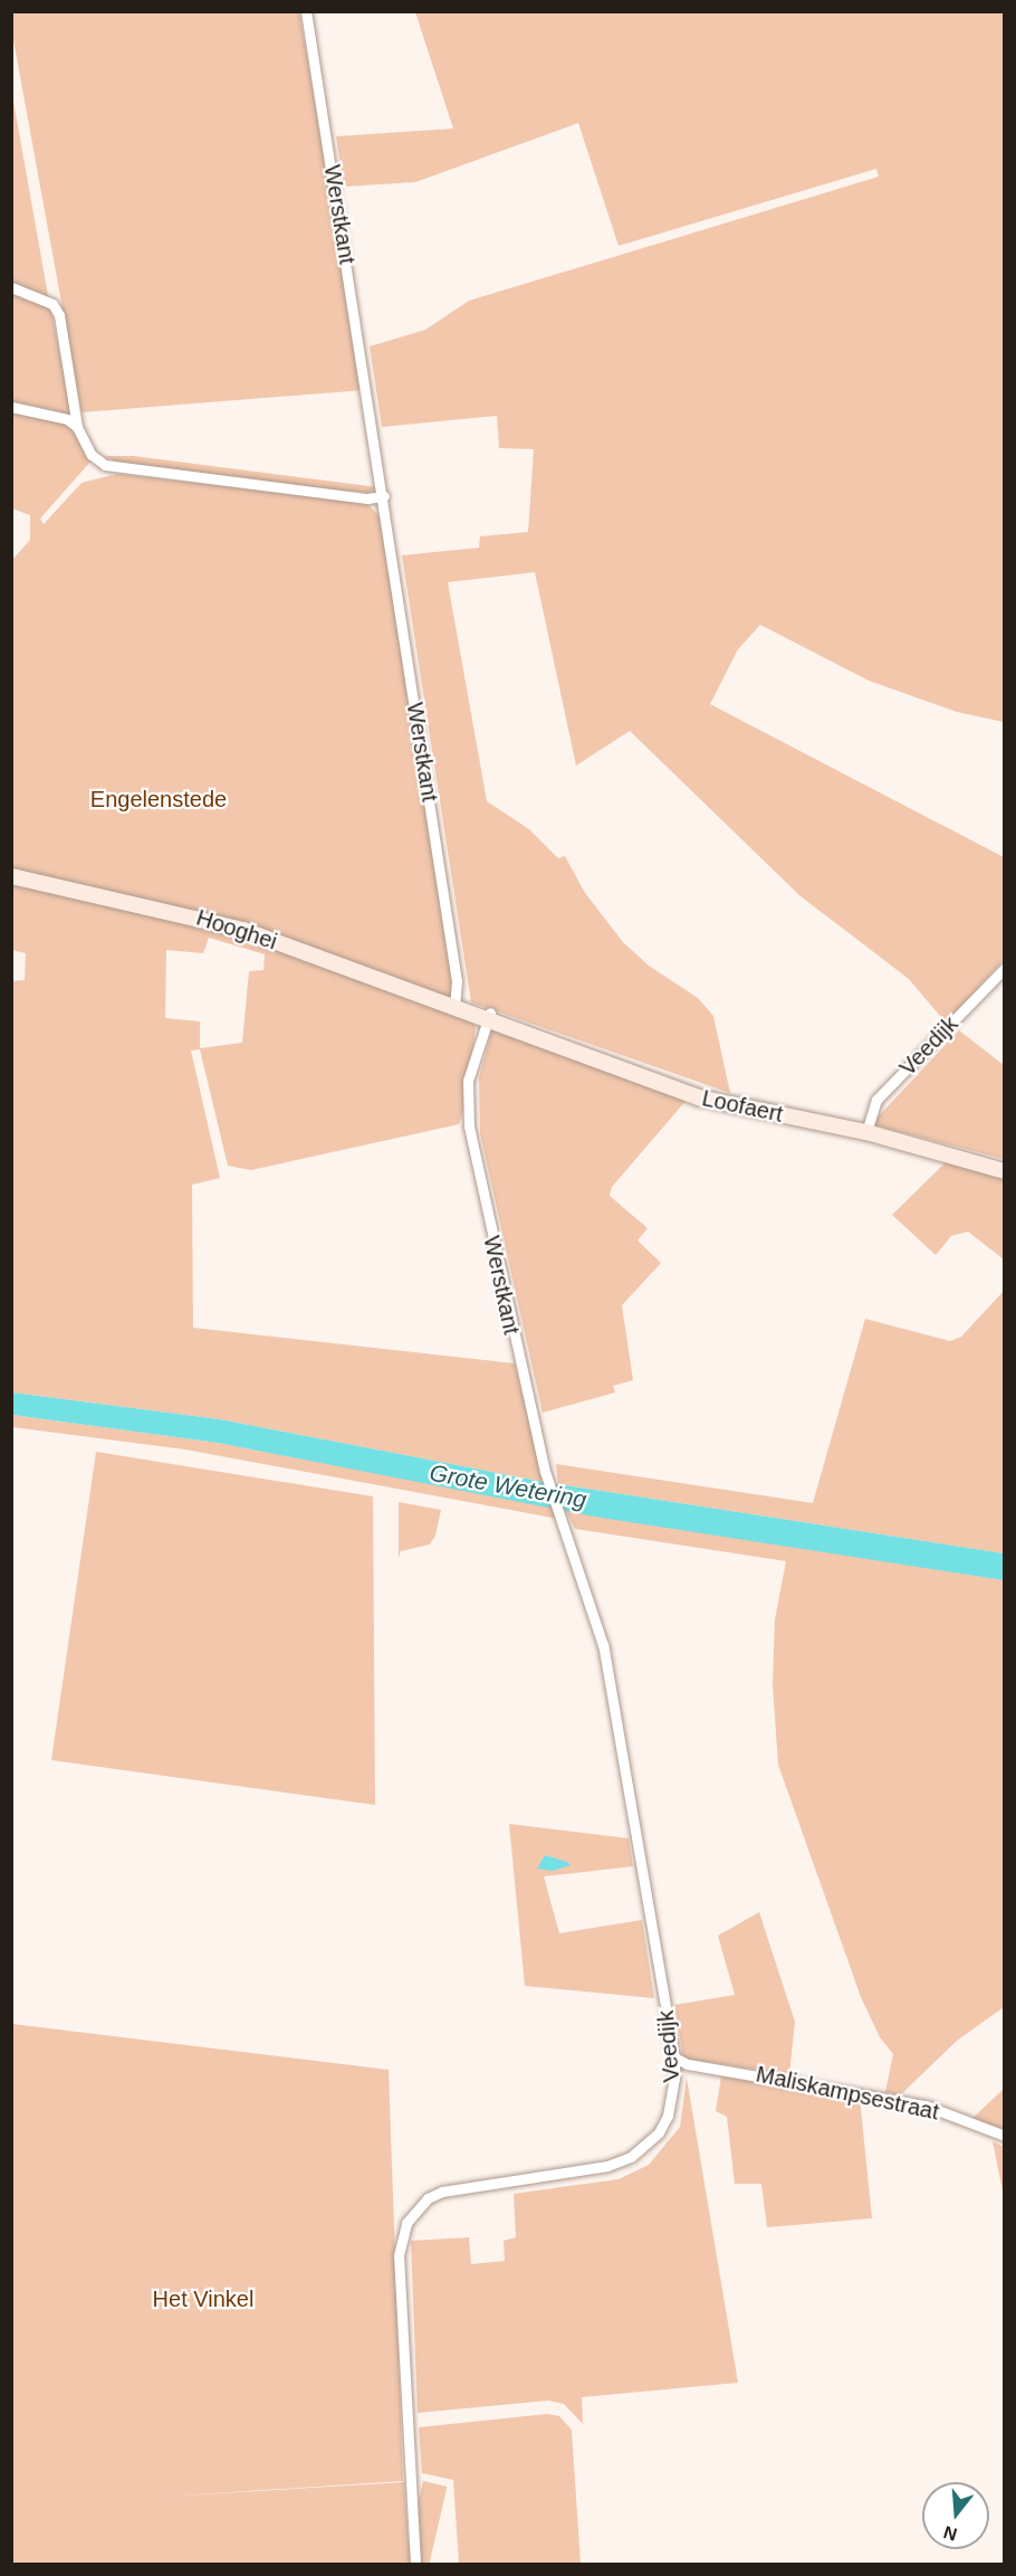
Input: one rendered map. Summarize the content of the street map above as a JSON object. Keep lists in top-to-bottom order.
{
  "streets": {
    "street": [
      "Werstkant",
      "Hooghei",
      "Veedijk",
      "Loofaert",
      "Maliskampsestraat"
    ]
  },
  "crossings": [
    ["Werstkant", "Hooghei"],
    ["Werstkant", "Veedijk"],
    ["Werstkant", "Loofaert"],
    ["Hooghei", "Loofaert"],
    ["Veedijk", "Loofaert"],
    ["Veedijk", "Maliskampsestraat"]
  ],
  "water": ["Grote Wetering"],
  "parks": ["Engelenstede", "Het Vinkel"],
  "north": "bottom"
}
